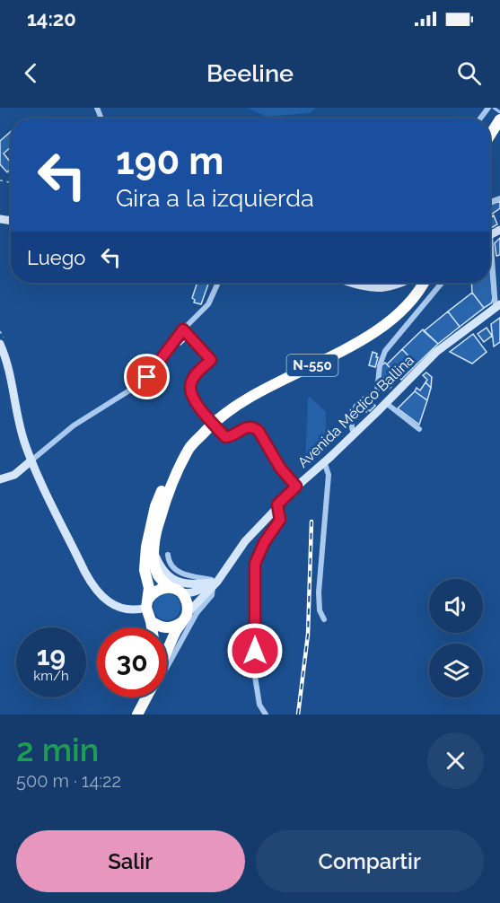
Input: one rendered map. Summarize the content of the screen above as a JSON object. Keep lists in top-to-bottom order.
{
  "streets": {
    "highway": ["N-550"],
    "street": ["Avenida Médico Ballina"]
  },
  "crossings": [
    ["N-550", "Avenida Médico Ballina"]
  ],
  "page": {
    "status": "14:20",
    "header": "Beeline",
    "turn": ["190 m", "Gira a la izquierda"],
    "then": "Luego",
    "speed": "19 km/h",
    "limit": "30",
    "heading": ["2 min", "500 m · 14:22"],
    "buttons": ["Salir", "Compartir"]
  }
}
